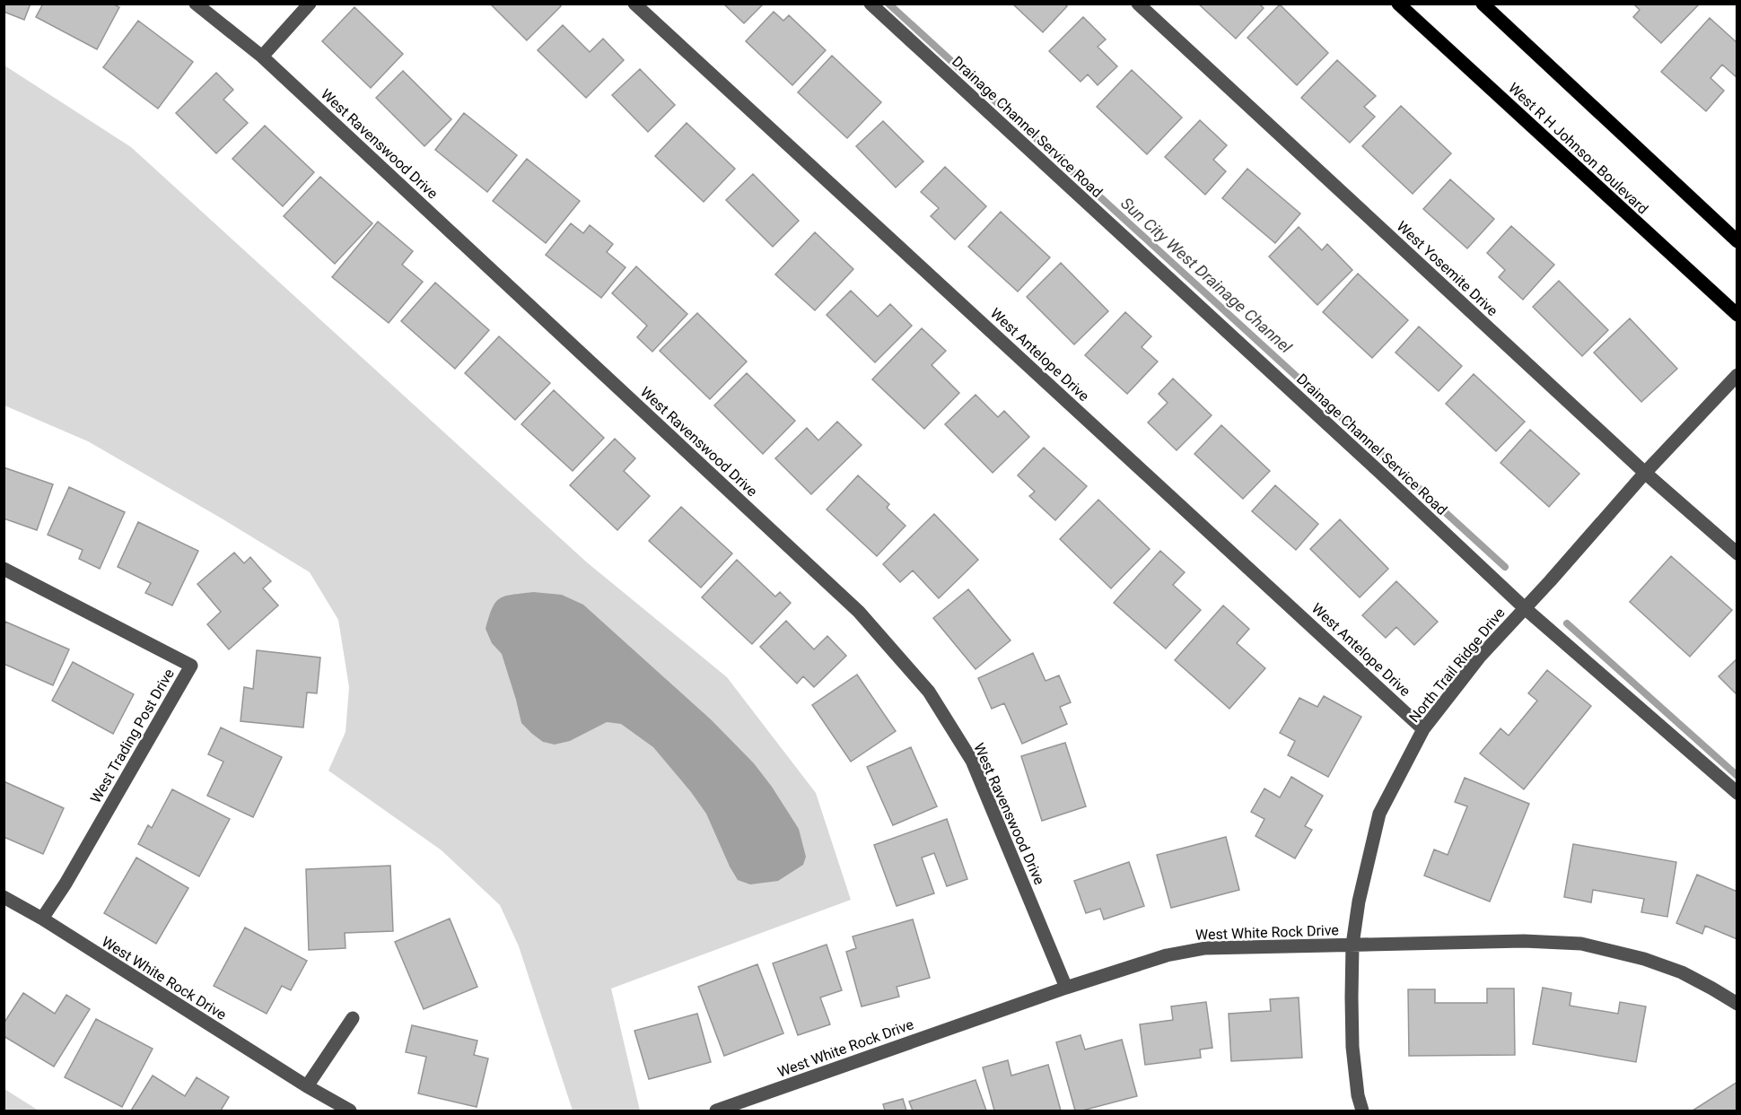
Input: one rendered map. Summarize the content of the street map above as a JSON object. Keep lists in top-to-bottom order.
{
  "streets": {
    "main road": ["West R H Johnson Boulevard"],
    "street": [
      "Drainage Channel Service Road",
      "West Ravenswood Drive",
      "West Yosemite Drive",
      "West Antelope Drive",
      "North Trail Ridge Drive",
      "West Trading Post Drive",
      "West White Rock Drive"
    ]
  },
  "crossings": [
    ["Drainage Channel Service Road", "North Trail Ridge Drive"],
    ["West Ravenswood Drive", "West White Rock Drive"],
    ["West Yosemite Drive", "North Trail Ridge Drive"],
    ["West Antelope Drive", "North Trail Ridge Drive"],
    ["North Trail Ridge Drive", "West White Rock Drive"],
    ["West Trading Post Drive", "West White Rock Drive"]
  ],
  "water": ["Sun City West Drainage Channel"]
}
